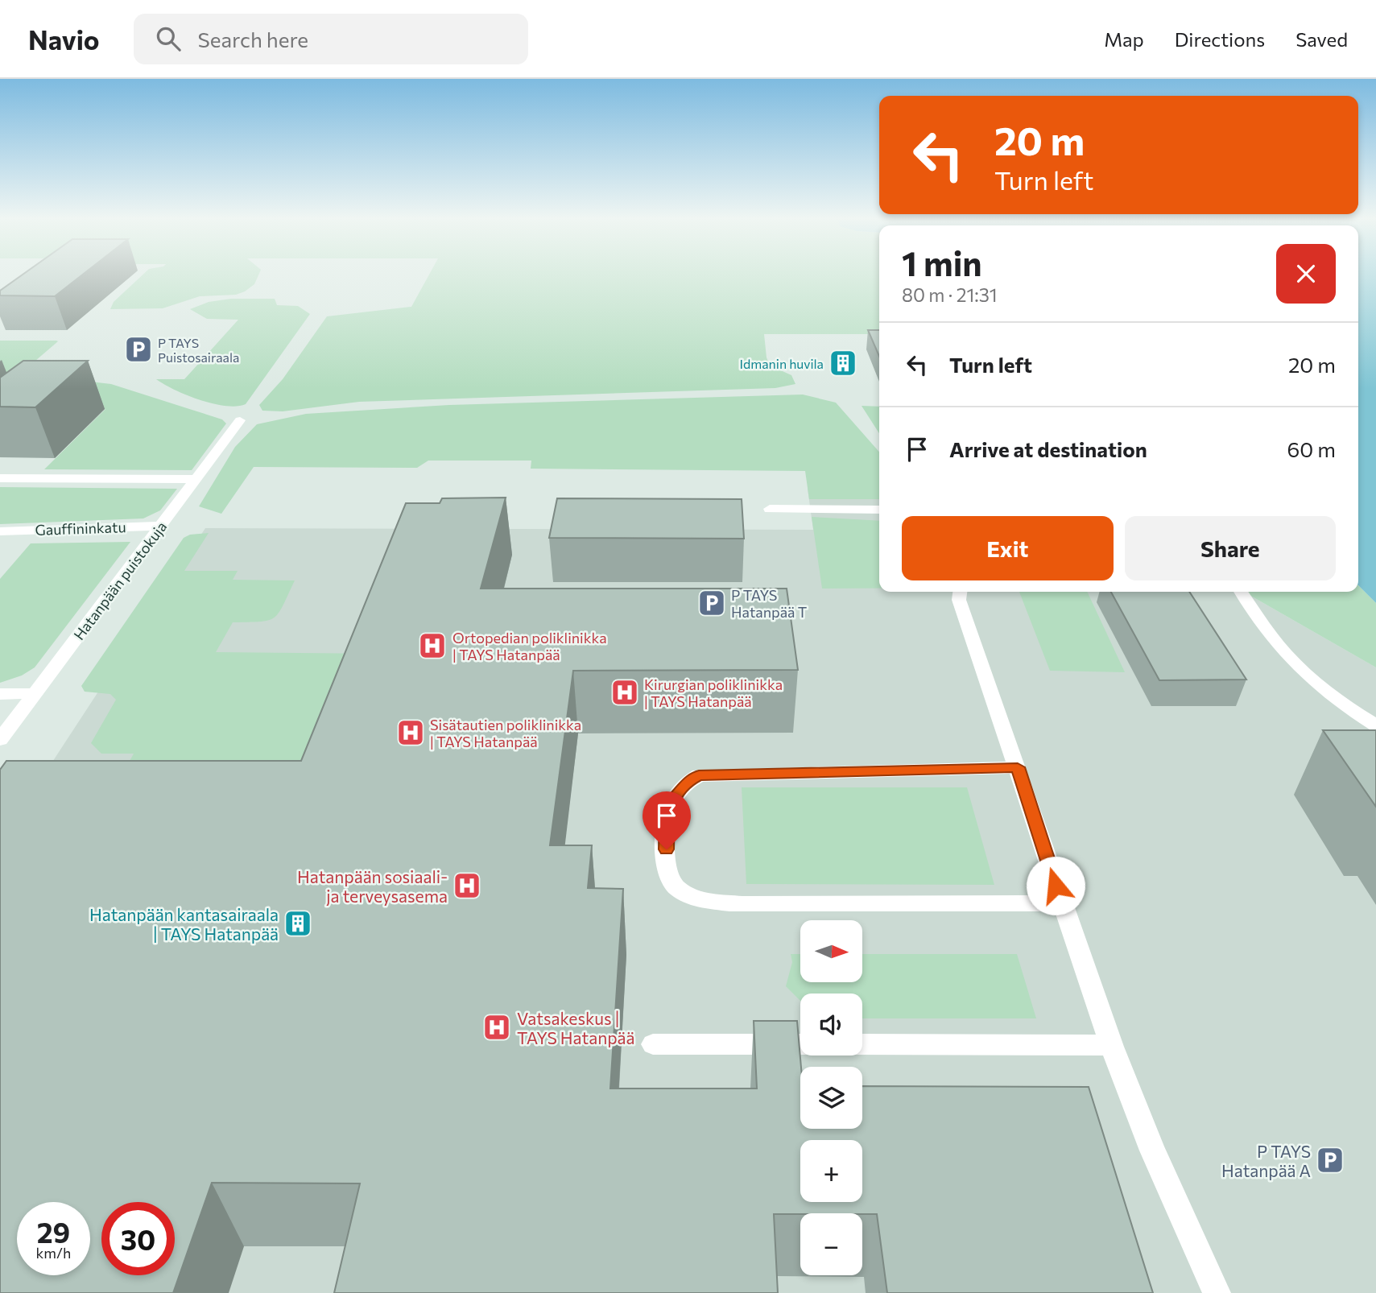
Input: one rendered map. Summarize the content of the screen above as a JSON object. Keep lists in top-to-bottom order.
{
  "streets": {
    "street": ["Gauffininkatu", "Hatanpään puistokuja"]
  },
  "crossings": [
    ["Gauffininkatu", "Hatanpään puistokuja"]
  ],
  "places": {
    "parking": ["P TAYS Puistosairaala", "P TAYS Hatanpää T", "P TAYS Hatanpää A"],
    "building": ["Idmanin huvila", "Hatanpään kantasairaala | TAYS Hatanpää"],
    "hospital": [
      "Ortopedian poliklinikka | TAYS Hatanpää",
      "Kirurgian poliklinikka | TAYS Hatanpää",
      "Sisätautien poliklinikka | TAYS Hatanpää",
      "Hatanpään sosiaali- ja terveysasema",
      "Vatsakeskus | TAYS Hatanpää"
    ]
  },
  "north": "right",
  "page": {
    "header": "Navio",
    "search": "Search here",
    "nav": ["Map", "Directions", "Saved"],
    "turn": ["20 m", "Turn left"],
    "heading": ["1 min", "80 m · 21:31"],
    "list": [
      {
        "name": "Turn left",
        "value": "20 m"
      },
      {
        "name": "Arrive at destination",
        "value": "60 m"
      }
    ],
    "buttons": ["Exit", "Share"],
    "map_buttons": ["+", "−"],
    "speed": "29 km/h",
    "limit": "30"
  }
}
